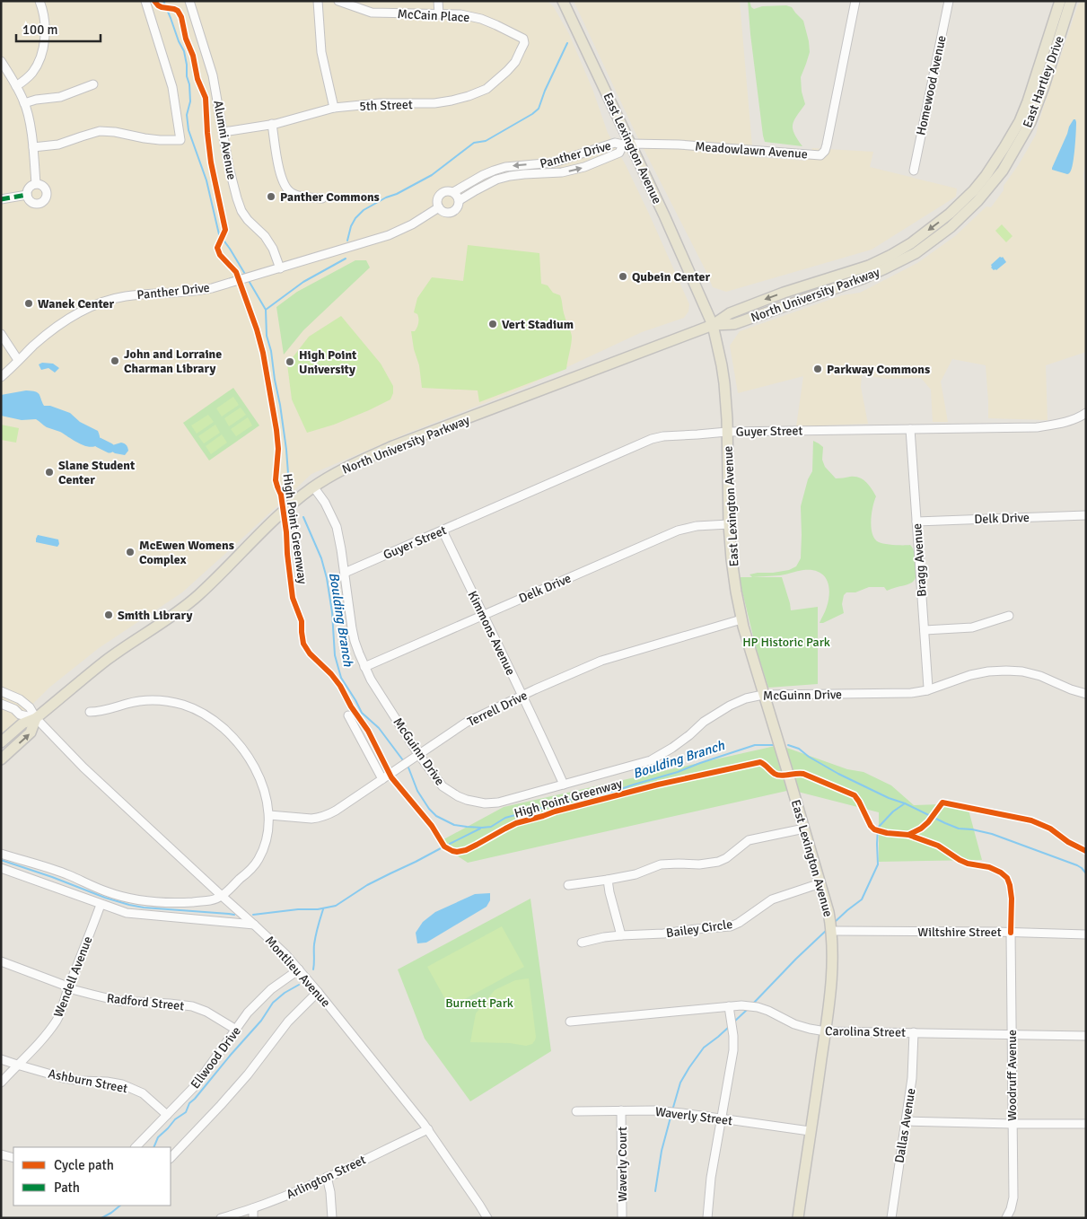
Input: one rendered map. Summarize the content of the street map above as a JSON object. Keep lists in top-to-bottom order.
{
  "streets": {
    "main road": ["East Hartley Drive", "East Lexington Avenue", "North University Parkway"],
    "street": [
      "McCain Place",
      "Homewood Avenue",
      "5th Street",
      "Alumni Avenue",
      "Meadowlawn Avenue",
      "Panther Drive",
      "Guyer Street",
      "Delk Drive",
      "Bragg Avenue",
      "Kimmons Avenue",
      "McGuinn Drive",
      "Terrell Drive",
      "Bailey Circle",
      "Wiltshire Street",
      "Montlieu Avenue",
      "Wendell Avenue",
      "Radford Street",
      "Carolina Street",
      "Ellwood Drive",
      "Woodruff Avenue",
      "Ashburn Street",
      "Waverly Street",
      "Dallas Avenue",
      "Waverly Court",
      "Arlington Street"
    ],
    "cycle path": ["High Point Greenway"]
  },
  "crossings": [
    ["McCain Place", "5th Street"],
    ["East Hartley Drive", "North University Parkway"],
    ["5th Street", "Alumni Avenue"],
    ["Alumni Avenue", "Panther Drive"],
    ["East Lexington Avenue", "Meadowlawn Avenue"],
    ["East Lexington Avenue", "Panther Drive"],
    ["East Lexington Avenue", "North University Parkway"],
    ["East Lexington Avenue", "Guyer Street"],
    ["East Lexington Avenue", "Delk Drive"],
    ["East Lexington Avenue", "McGuinn Drive"],
    ["East Lexington Avenue", "Terrell Drive"],
    ["East Lexington Avenue", "Bailey Circle"],
    ["East Lexington Avenue", "Wiltshire Street"],
    ["East Lexington Avenue", "Carolina Street"],
    ["East Lexington Avenue", "Waverly Street"],
    ["Meadowlawn Avenue", "Panther Drive"],
    ["North University Parkway", "McGuinn Drive"],
    ["North University Parkway", "Montlieu Avenue"],
    ["Guyer Street", "Bragg Avenue"],
    ["Guyer Street", "Kimmons Avenue"],
    ["Guyer Street", "McGuinn Drive"],
    ["Delk Drive", "Bragg Avenue"],
    ["Delk Drive", "Kimmons Avenue"],
    ["Delk Drive", "McGuinn Drive"],
    ["Bragg Avenue", "McGuinn Drive"],
    ["Kimmons Avenue", "McGuinn Drive"],
    ["Kimmons Avenue", "Terrell Drive"],
    ["McGuinn Drive", "Terrell Drive"],
    ["Wiltshire Street", "Woodruff Avenue"],
    ["Montlieu Avenue", "Ellwood Drive"],
    ["Montlieu Avenue", "Arlington Street"],
    ["Wendell Avenue", "Radford Street"],
    ["Wendell Avenue", "Ashburn Street"],
    ["Radford Street", "Ellwood Drive"],
    ["Carolina Street", "Woodruff Avenue"],
    ["Carolina Street", "Dallas Avenue"],
    ["Ellwood Drive", "Ashburn Street"],
    ["Waverly Street", "Waverly Court"]
  ],
  "water": ["Boulding Branch"],
  "parks": ["HP Historic Park", "Burnett Park"],
  "places": [
    "Panther Commons",
    "Qubein Center",
    "Wanek Center",
    "Vert Stadium",
    "John and Lorraine Charman Library",
    "High Point University",
    "Parkway Commons",
    "Slane Student Center",
    "McEwen Womens Complex",
    "Smith Library"
  ],
  "legend": ["Cycle path", "Path"],
  "scale_bar": "100 m"
}
